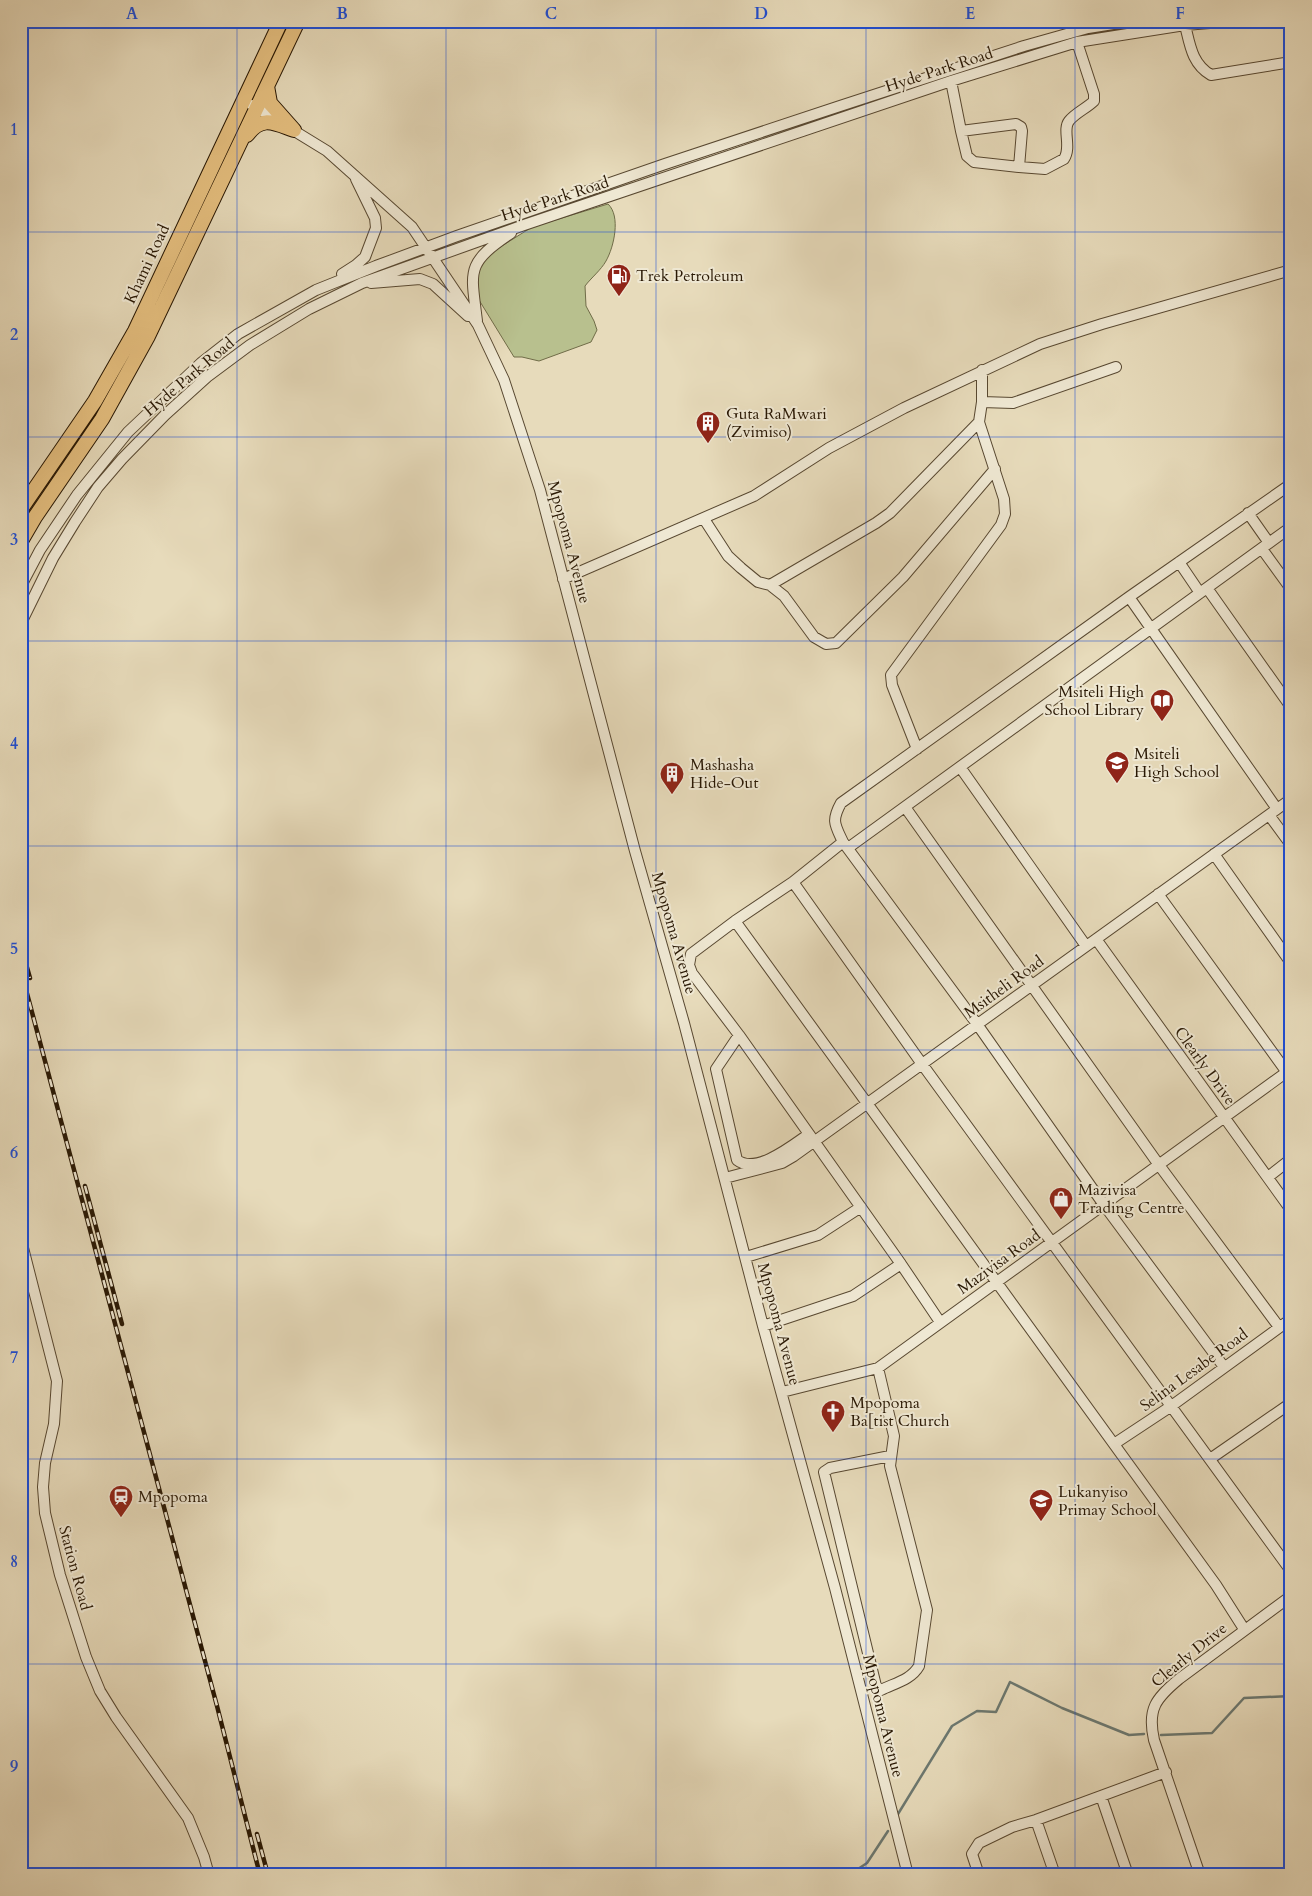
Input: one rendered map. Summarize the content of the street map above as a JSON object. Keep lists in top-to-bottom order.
{
  "streets": {
    "main road": ["Khami Road"],
    "street": [
      "Hyde Park Road",
      "Mpopoma Avenue",
      "Msitheli Road",
      "Clearly Drive",
      "Mazivisa Road",
      "Selina Lesabe Road",
      "Station Road"
    ]
  },
  "crossings": [
    ["Hyde Park Road", "Mpopoma Avenue"],
    ["Khami Road", "Mpopoma Avenue"],
    ["Mpopoma Avenue", "Msitheli Road"],
    ["Mpopoma Avenue", "Mazivisa Road"],
    ["Msitheli Road", "Clearly Drive"],
    ["Clearly Drive", "Mazivisa Road"]
  ],
  "places": {
    "fuel station": ["Trek Petroleum"],
    "building": ["Guta RaMwari (Zvimiso)", "Mashasha Hide-Out"],
    "library": ["Msiteli High School Library"],
    "school or university": ["Msiteli High School", "Lukanyiso Primay School"],
    "shop": ["Mazivisa Trading Centre"],
    "church": ["Mpopoma Ba[tist Church"],
    "station": ["Mpopoma"]
  },
  "grid": {
    "columns": [
      "A",
      "B",
      "C",
      "D",
      "E",
      "F"
    ],
    "rows": [
      "1",
      "2",
      "3",
      "4",
      "5",
      "6",
      "7",
      "8",
      "9"
    ]
  }
}
